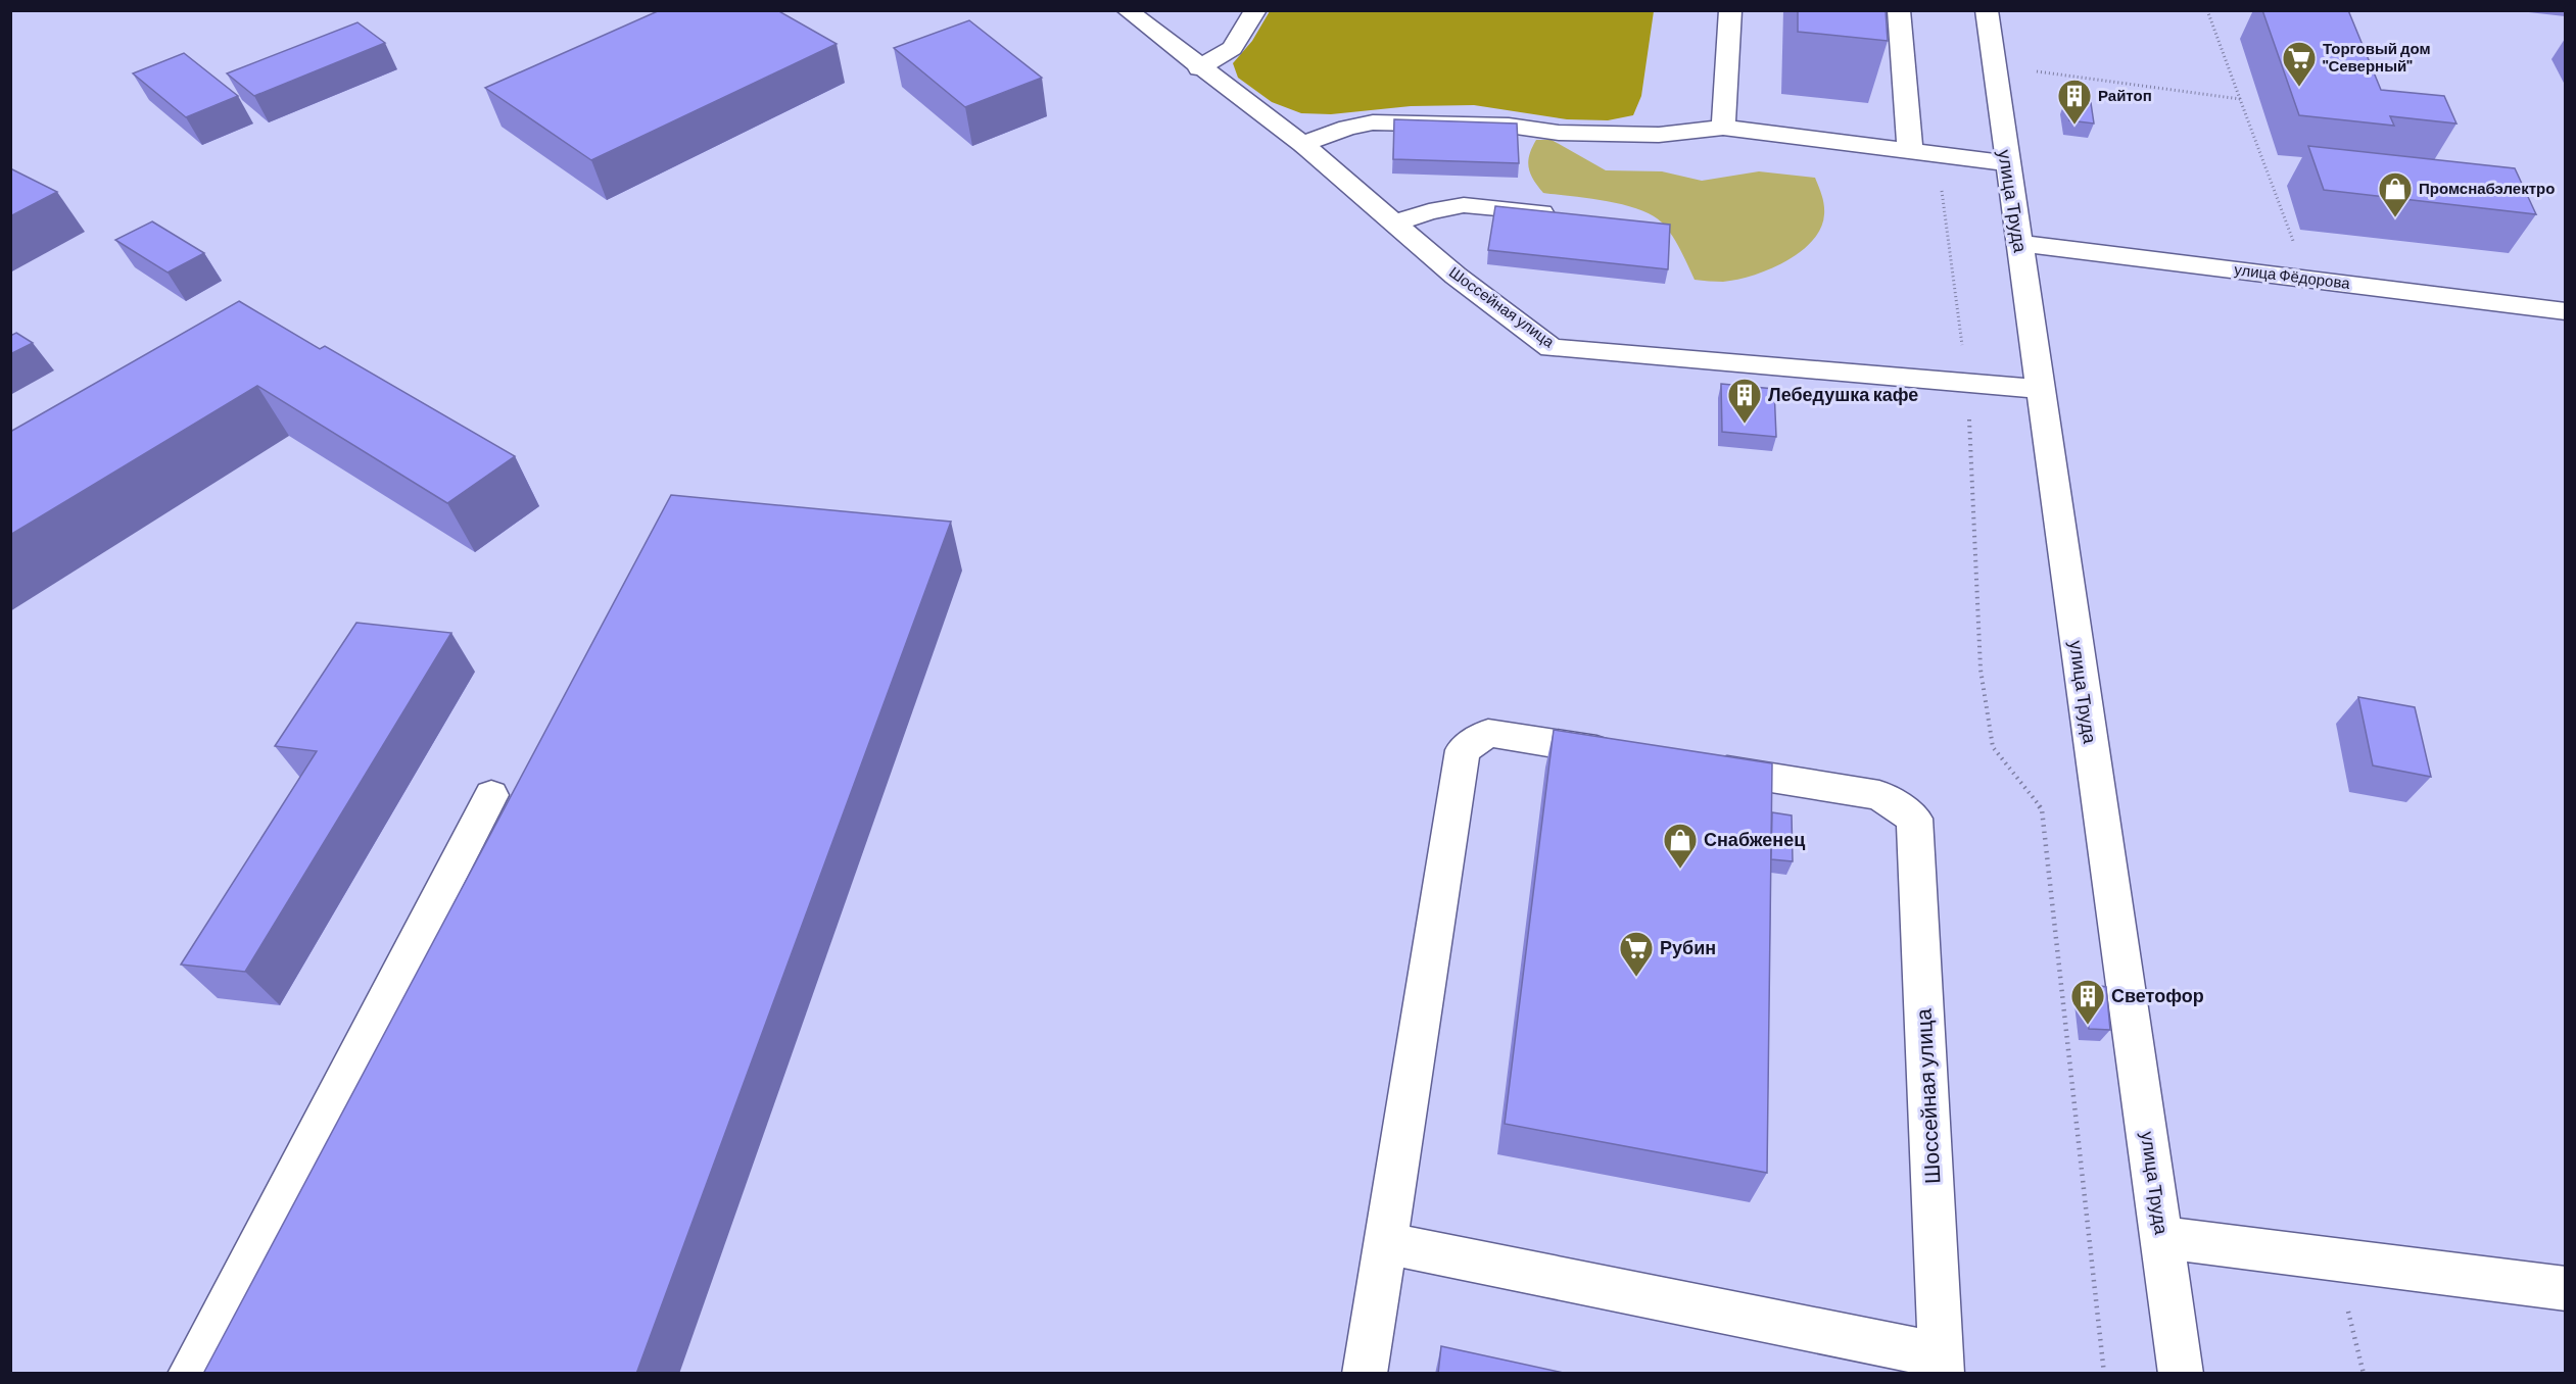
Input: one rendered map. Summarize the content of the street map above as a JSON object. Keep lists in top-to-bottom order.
{
  "streets": {
    "street": ["улица Труда", "улица Фёдорова", "Шоссейная улица"]
  },
  "crossings": [
    ["улица Труда", "улица Фёдорова"],
    ["улица Труда", "Шоссейная улица"]
  ],
  "places": {
    "supermarket": ["Торговый дом \"Северный\"", "Рубин"],
    "building": ["Райтоп", "Лебедушка кафе", "Светофор"],
    "shop": ["Промснабэлектро", "Снабженец"]
  }
}
